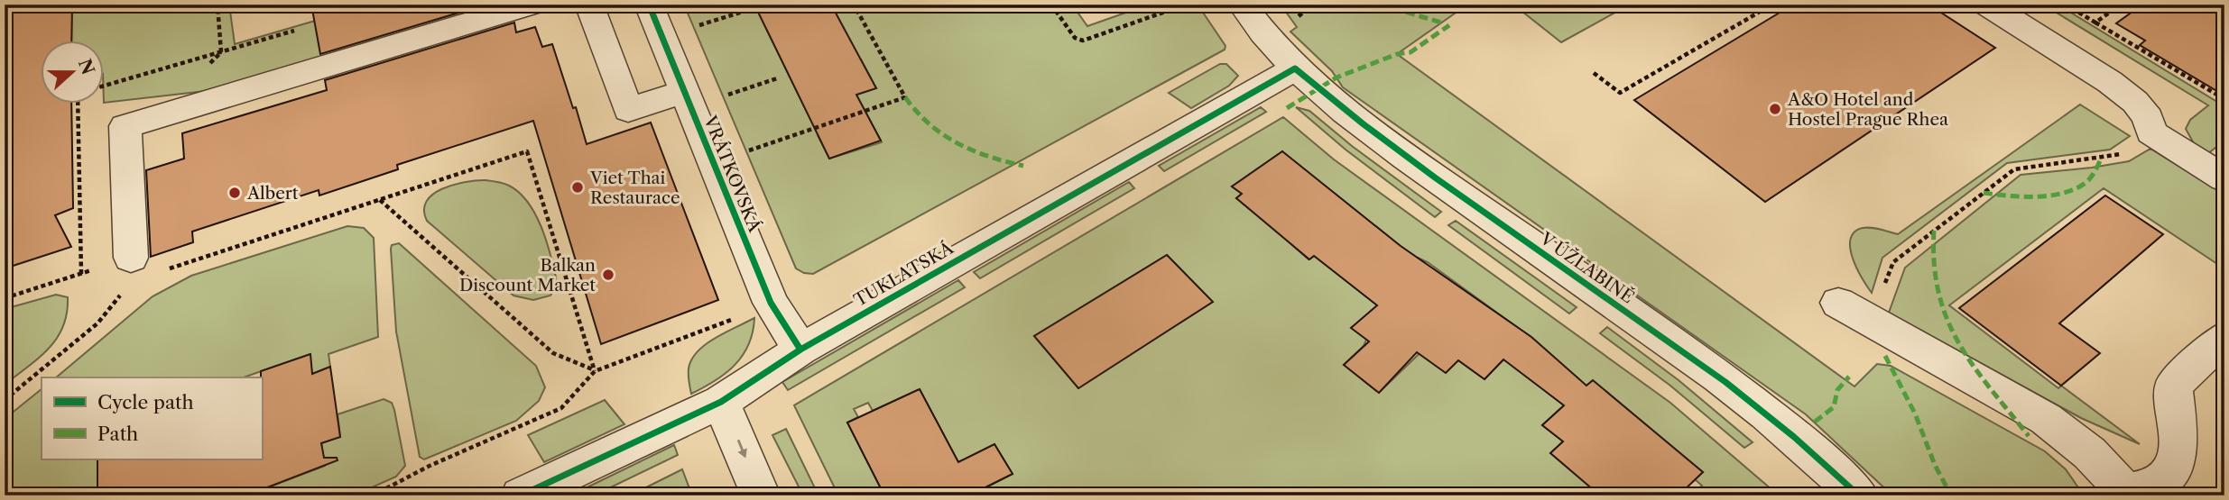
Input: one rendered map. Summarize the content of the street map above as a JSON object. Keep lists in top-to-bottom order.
{
  "streets": {
    "street": ["VRÁTKOVSKÁ", "V ÚŽLABINĚ", "TUKLATSKÁ"]
  },
  "crossings": [
    ["VRÁTKOVSKÁ", "TUKLATSKÁ"],
    ["V ÚŽLABINĚ", "TUKLATSKÁ"]
  ],
  "places": [
    "A&O Hotel and Hostel Prague Rhea",
    "Viet Thai Restaurace",
    "Albert",
    "Balkan Discount Market"
  ],
  "legend": ["Cycle path", "Path"],
  "north": "right"
}
